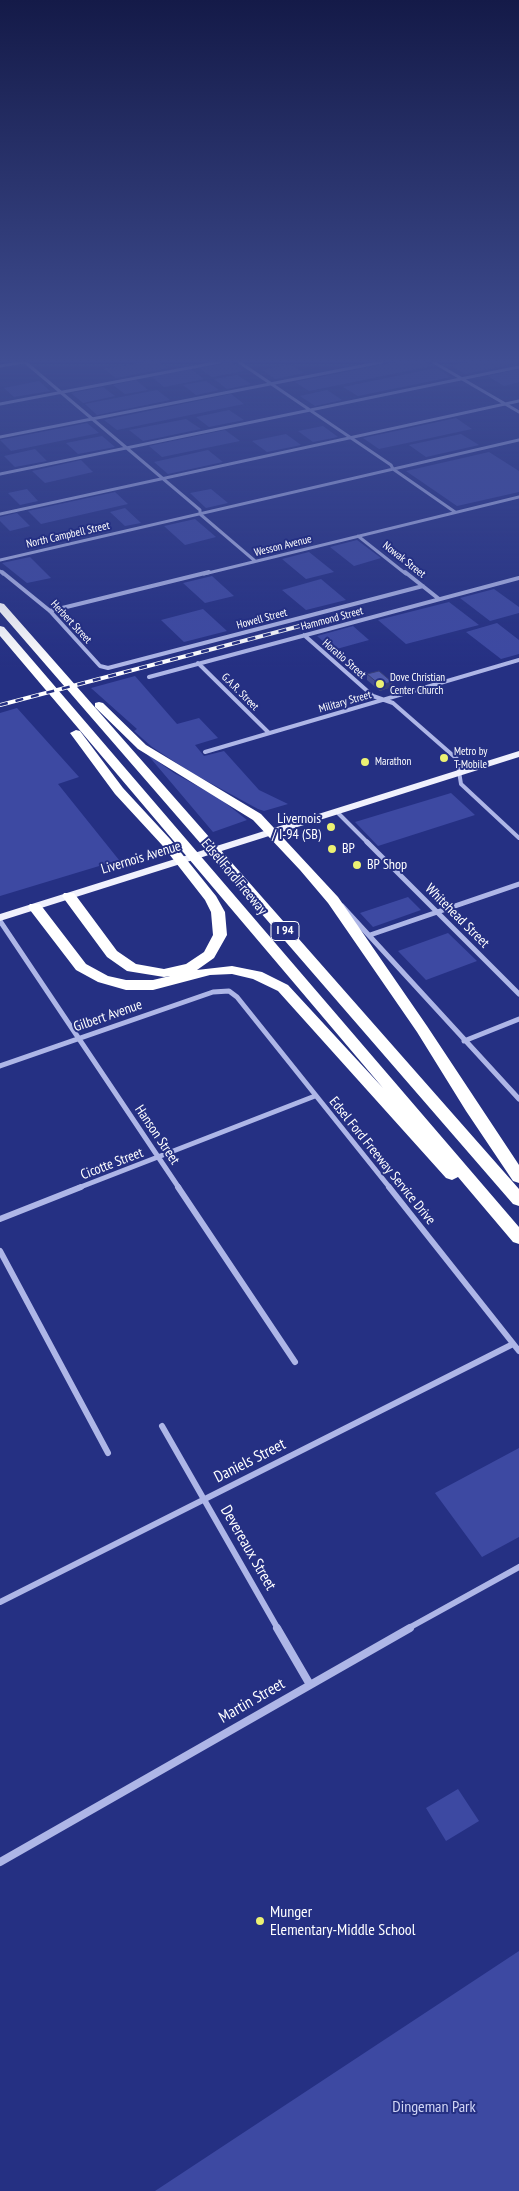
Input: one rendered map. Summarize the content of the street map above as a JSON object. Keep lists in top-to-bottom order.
{
  "streets": {
    "highway": ["Edsel Ford Freeway", "I 94"],
    "main road": ["Livernois Avenue"],
    "street": [
      "North Campbell Street",
      "Wesson Avenue",
      "Nowak Street",
      "Howell Street",
      "Hammond Street",
      "Herbert Street",
      "Horatio Street",
      "G.A.R. Street",
      "Military Street",
      "Whitehead Street",
      "Gilbert Avenue",
      "Hanson Street",
      "Edsel Ford Freeway Service Drive",
      "Cicotte Street",
      "Daniels Street",
      "Devereaux Street",
      "Martin Street"
    ]
  },
  "crossings": [
    ["Wesson Avenue", "Nowak Street"],
    ["Wesson Avenue", "Herbert Street"],
    ["Nowak Street", "Howell Street"],
    ["Nowak Street", "Hammond Street"],
    ["Howell Street", "Herbert Street"],
    ["Hammond Street", "Horatio Street"],
    ["Hammond Street", "G.A.R. Street"],
    ["Horatio Street", "Military Street"],
    ["Horatio Street", "Livernois Avenue"],
    ["G.A.R. Street", "Military Street"],
    ["Livernois Avenue", "Whitehead Street"],
    ["Livernois Avenue", "Hanson Street"],
    ["Gilbert Avenue", "Hanson Street"],
    ["Gilbert Avenue", "Edsel Ford Freeway Service Drive"],
    ["Hanson Street", "Cicotte Street"],
    ["Edsel Ford Freeway Service Drive", "Cicotte Street"],
    ["Edsel Ford Freeway Service Drive", "Daniels Street"],
    ["Daniels Street", "Devereaux Street"],
    ["Devereaux Street", "Martin Street"]
  ],
  "parks": ["Dingeman Park"],
  "places": [
    "Dove Christian Center Church",
    "Metro by T-Mobile",
    "Marathon",
    "Livernois / I-94 (SB)",
    "BP",
    "BP Shop",
    "Munger Elementary-Middle School"
  ]
}
